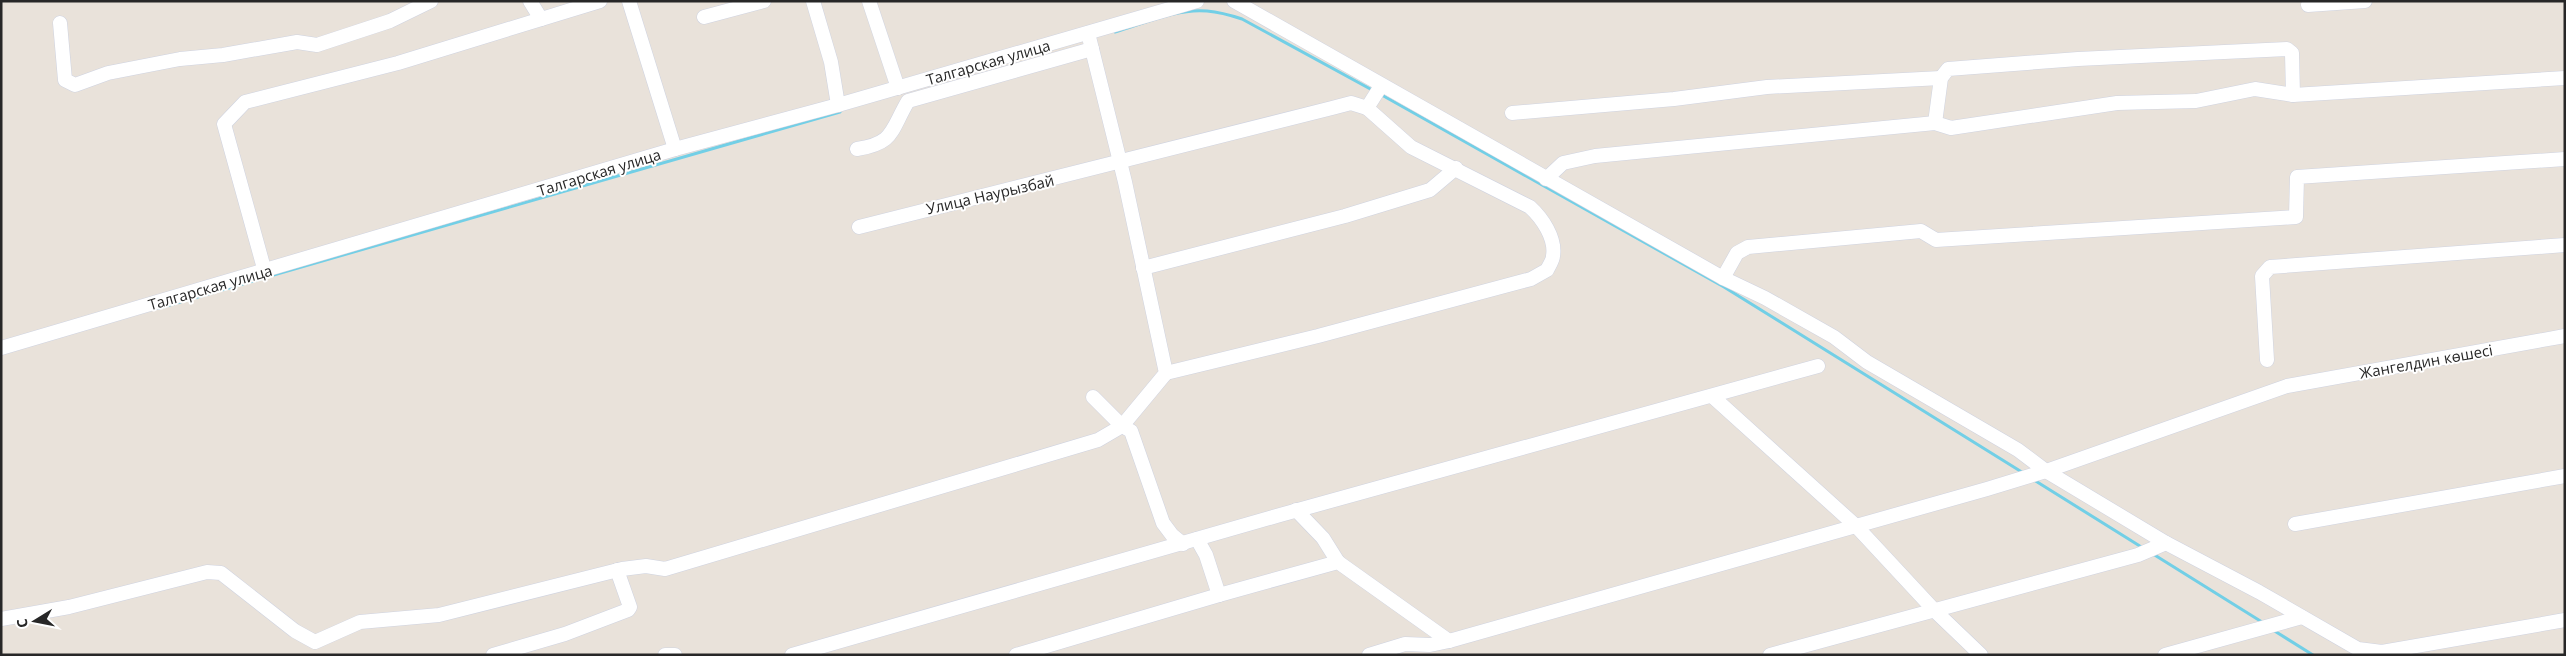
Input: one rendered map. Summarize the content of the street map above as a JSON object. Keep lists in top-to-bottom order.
{
  "streets": {
    "street": ["Талгарская улица", "Улица Наурызбай", "Жангелдин көшесі"]
  },
  "north": "left"
}
